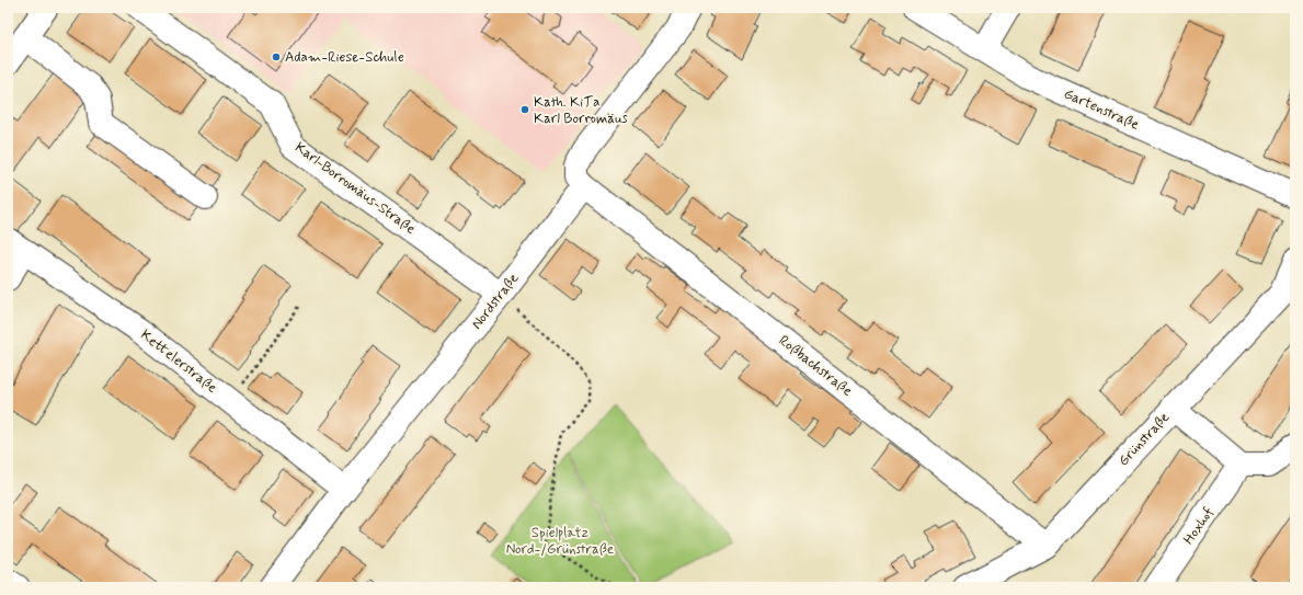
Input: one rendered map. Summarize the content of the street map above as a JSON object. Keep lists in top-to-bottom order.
{
  "streets": {
    "street": [
      "Gartenstraße",
      "Karl-Borromäus-Straße",
      "Nordstraße",
      "Kettelerstraße",
      "Roßbachstraße",
      "Grünstraße",
      "Hoxhof"
    ]
  },
  "crossings": [
    ["Karl-Borromäus-Straße", "Nordstraße"],
    ["Nordstraße", "Kettelerstraße"],
    ["Nordstraße", "Roßbachstraße"],
    ["Roßbachstraße", "Grünstraße"]
  ],
  "parks": ["Spielplatz Nord-/Grünstraße"],
  "places": ["Adam-Riese-Schule", "Kath. KiTa Karl Borromäus"]
}
